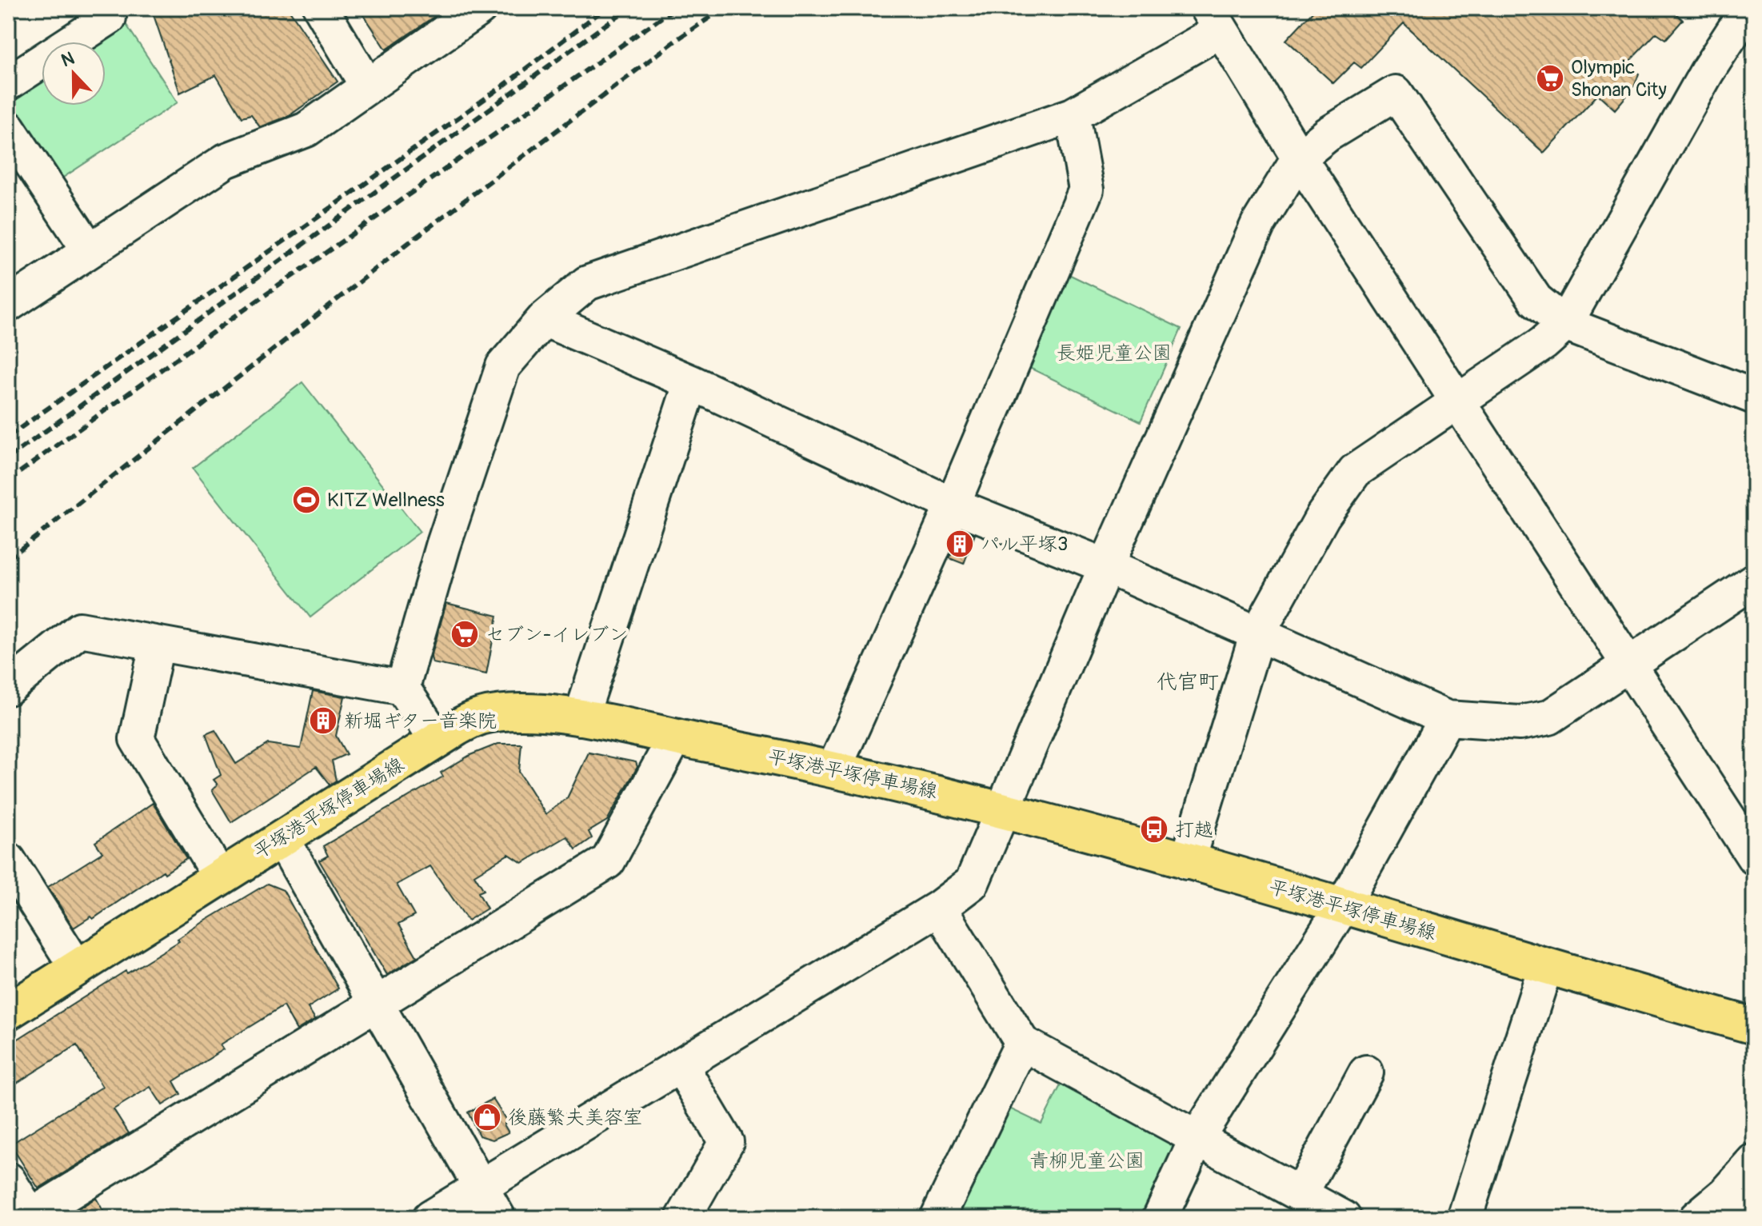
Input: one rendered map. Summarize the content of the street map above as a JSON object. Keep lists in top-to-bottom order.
{
  "streets": {
    "main road": ["平塚港平塚停車場線"]
  },
  "districts": ["代官町"],
  "parks": ["長姫児童公園", "青柳児童公園"],
  "places": {
    "supermarket": ["Olympic Shonan City", "セブン-イレブン"],
    "sports": ["KITZ Wellness"],
    "building": ["パル平塚3", "新堀ギター音楽院"],
    "bus stop": ["打越"],
    "shop": ["後藤繁夫美容室"]
  },
  "north": "top"
}
